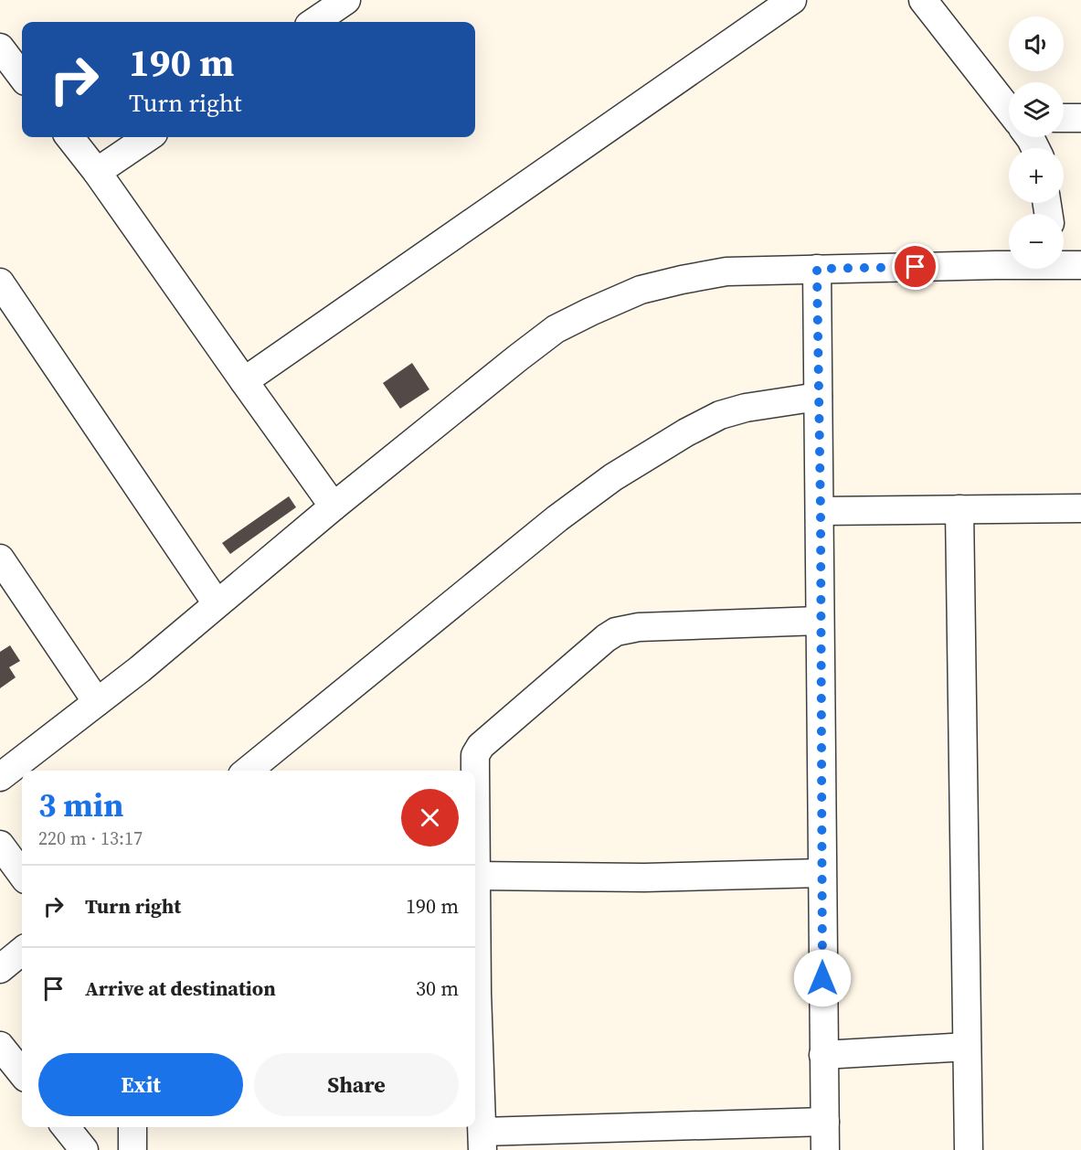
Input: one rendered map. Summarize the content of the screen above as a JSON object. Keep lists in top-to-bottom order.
{
  "page": {
    "map_buttons": ["+", "−"],
    "turn": ["190 m", "Turn right"],
    "heading": ["3 min", "220 m · 13:17"],
    "list": [
      {
        "name": "Turn right",
        "value": "190 m"
      },
      {
        "name": "Arrive at destination",
        "value": "30 m"
      }
    ],
    "buttons": ["Exit", "Share"]
  }
}
